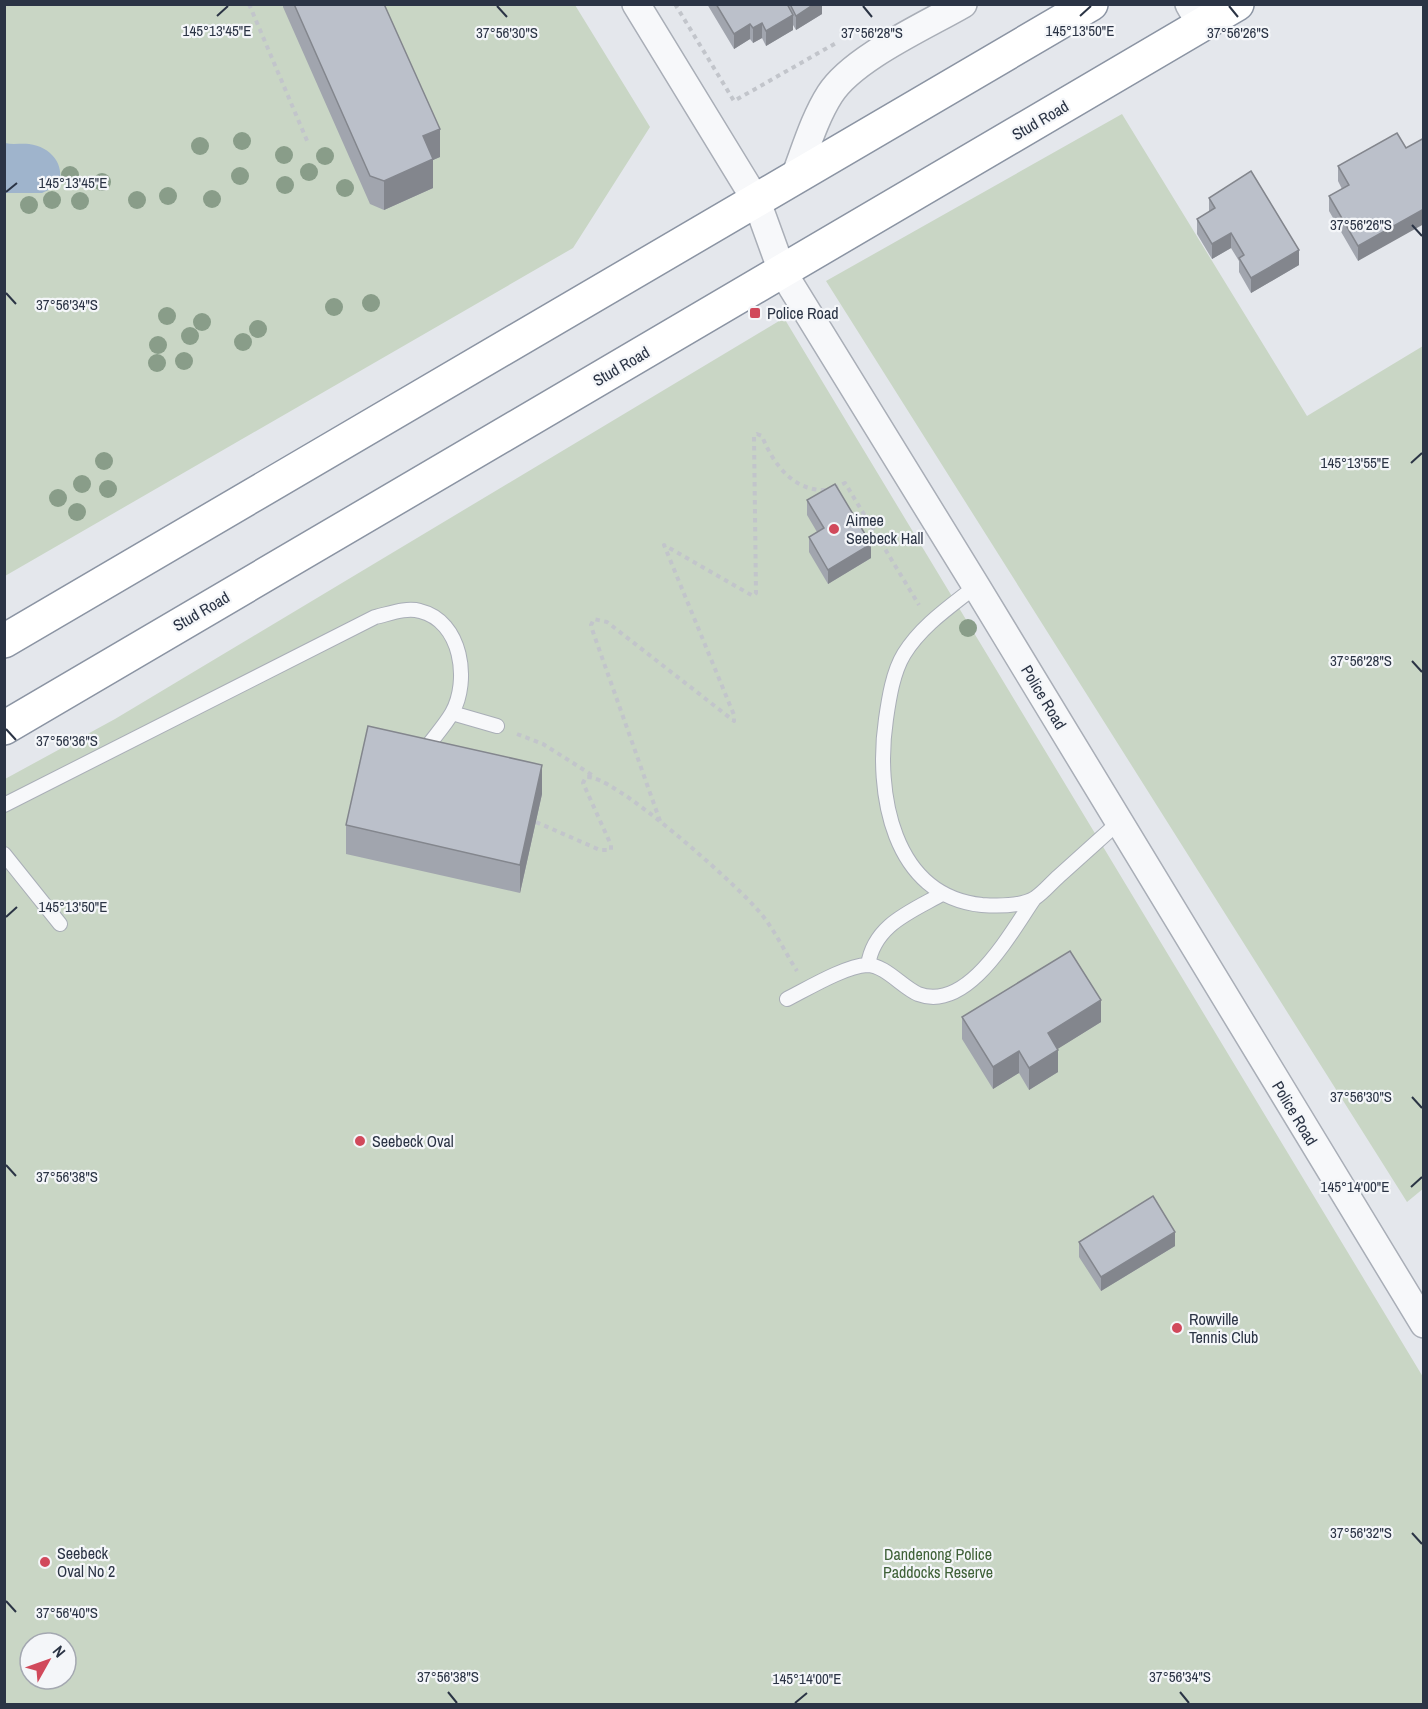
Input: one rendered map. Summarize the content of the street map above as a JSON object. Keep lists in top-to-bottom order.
{
  "streets": {
    "highway": ["Stud Road"],
    "street": ["Police Road"]
  },
  "crossings": [
    ["Stud Road", "Police Road"]
  ],
  "parks": ["Dandenong Police Paddocks Reserve"],
  "places": {
    "transit": ["Police Road"],
    "other": [
      "Aimee Seebeck Hall",
      "Seebeck Oval",
      "Rowville Tennis Club",
      "Seebeck Oval No 2"
    ]
  },
  "north": "top right",
  "coordinates": [
    "145°13'45\"E",
    "145°13'50\"E",
    "37°56'30\"S",
    "37°56'28\"S",
    "37°56'26\"S",
    "37°56'34\"S",
    "145°13'55\"E",
    "37°56'36\"S",
    "37°56'38\"S",
    "145°14'00\"E",
    "37°56'32\"S",
    "37°56'40\"S"
  ]
}
